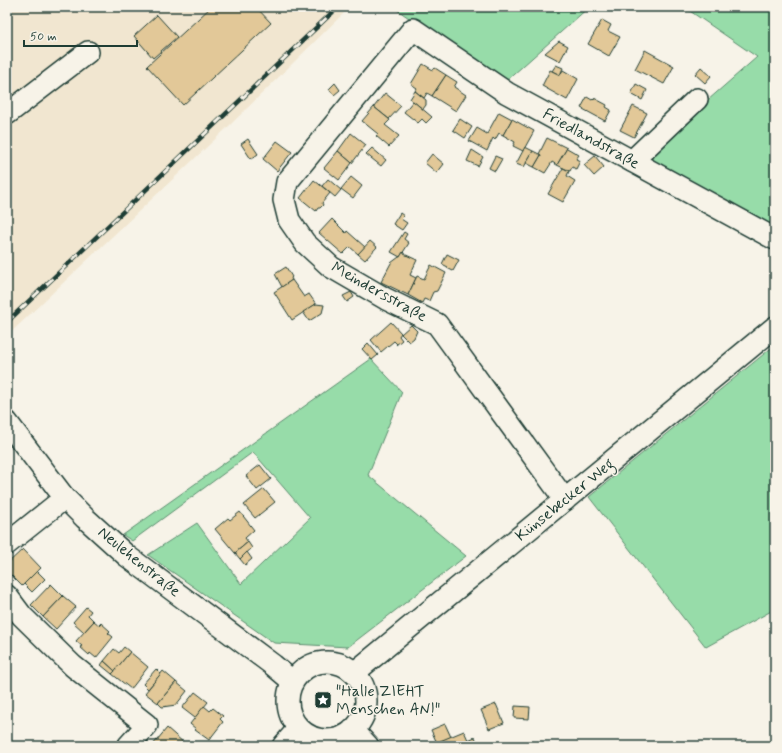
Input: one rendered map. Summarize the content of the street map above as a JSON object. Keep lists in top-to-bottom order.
{
  "streets": {
    "street": [
      "Friedlandstraße",
      "Meindersstraße",
      "Künsebecker Weg",
      "Neulehenstraße"
    ]
  },
  "crossings": [
    ["Friedlandstraße", "Meindersstraße"],
    ["Meindersstraße", "Künsebecker Weg"],
    ["Künsebecker Weg", "Neulehenstraße"]
  ],
  "places": {
    "place": ["\"Halle ZIEHT Menschen AN!\""]
  },
  "scale_bar": "50 m"
}
